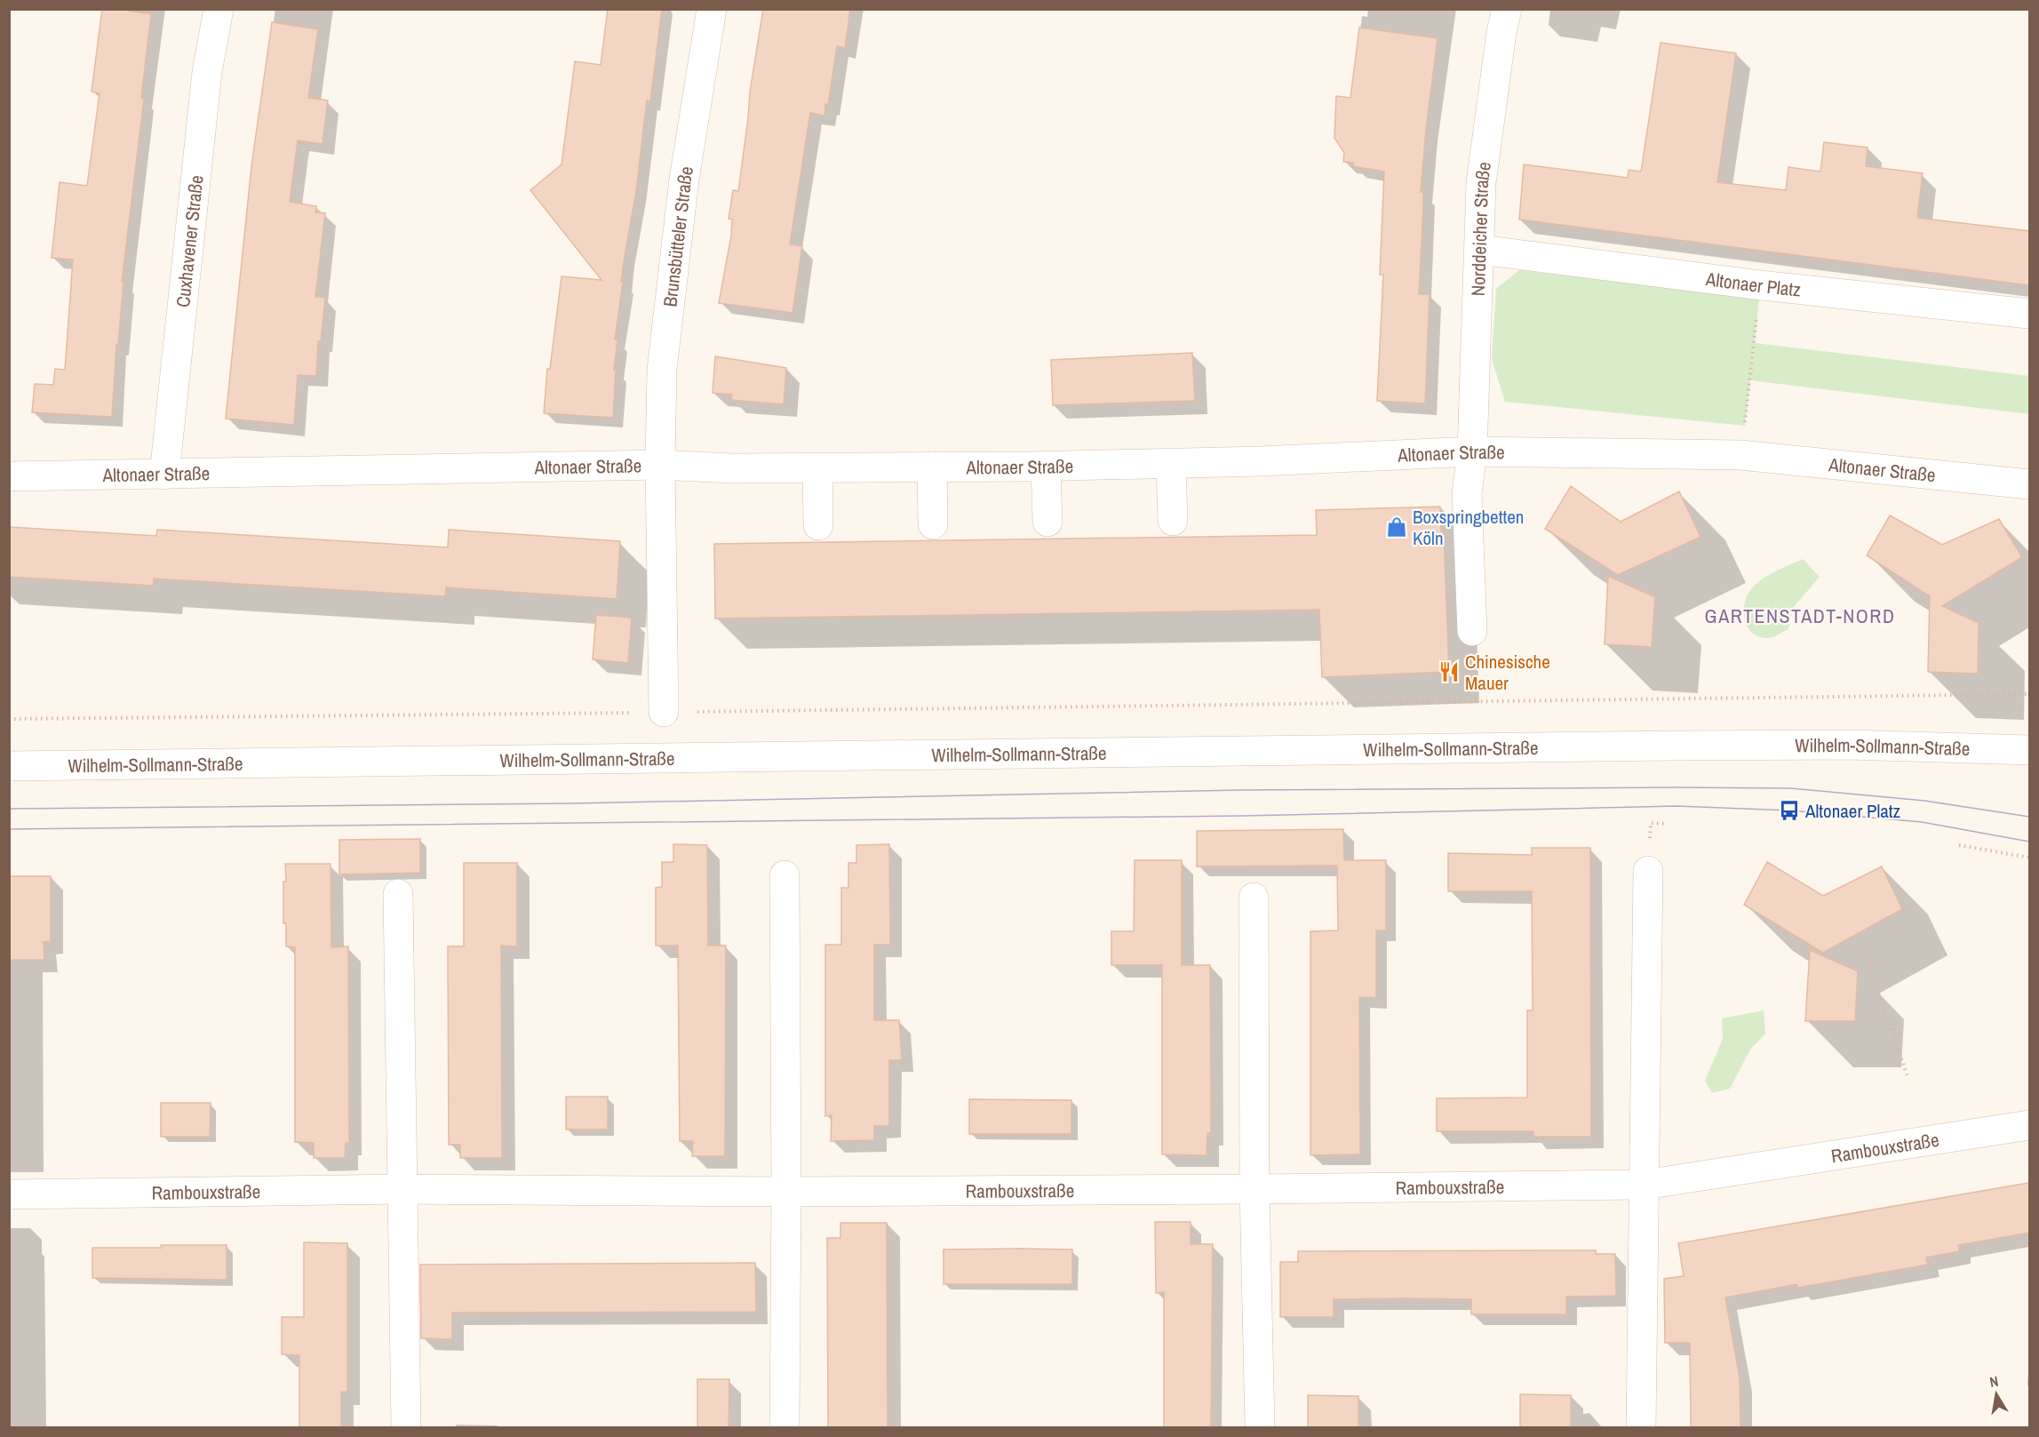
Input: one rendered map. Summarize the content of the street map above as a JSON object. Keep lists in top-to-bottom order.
{
  "streets": {
    "street": [
      "Norddeicher Straße",
      "Brunsbütteler Straße",
      "Cuxhavener Straße",
      "Altonaer Platz",
      "Altonaer Straße",
      "Wilhelm-Sollmann-Straße",
      "Rambouxstraße"
    ]
  },
  "crossings": [
    ["Norddeicher Straße", "Altonaer Platz"],
    ["Norddeicher Straße", "Altonaer Straße"],
    ["Brunsbütteler Straße", "Altonaer Straße"],
    ["Cuxhavener Straße", "Altonaer Straße"]
  ],
  "districts": ["GARTENSTADT-NORD"],
  "places": {
    "shop": ["Boxspringbetten Köln"],
    "restaurant": ["Chinesische Mauer"],
    "bus stop": ["Altonaer Platz"]
  },
  "north": "top"
}
